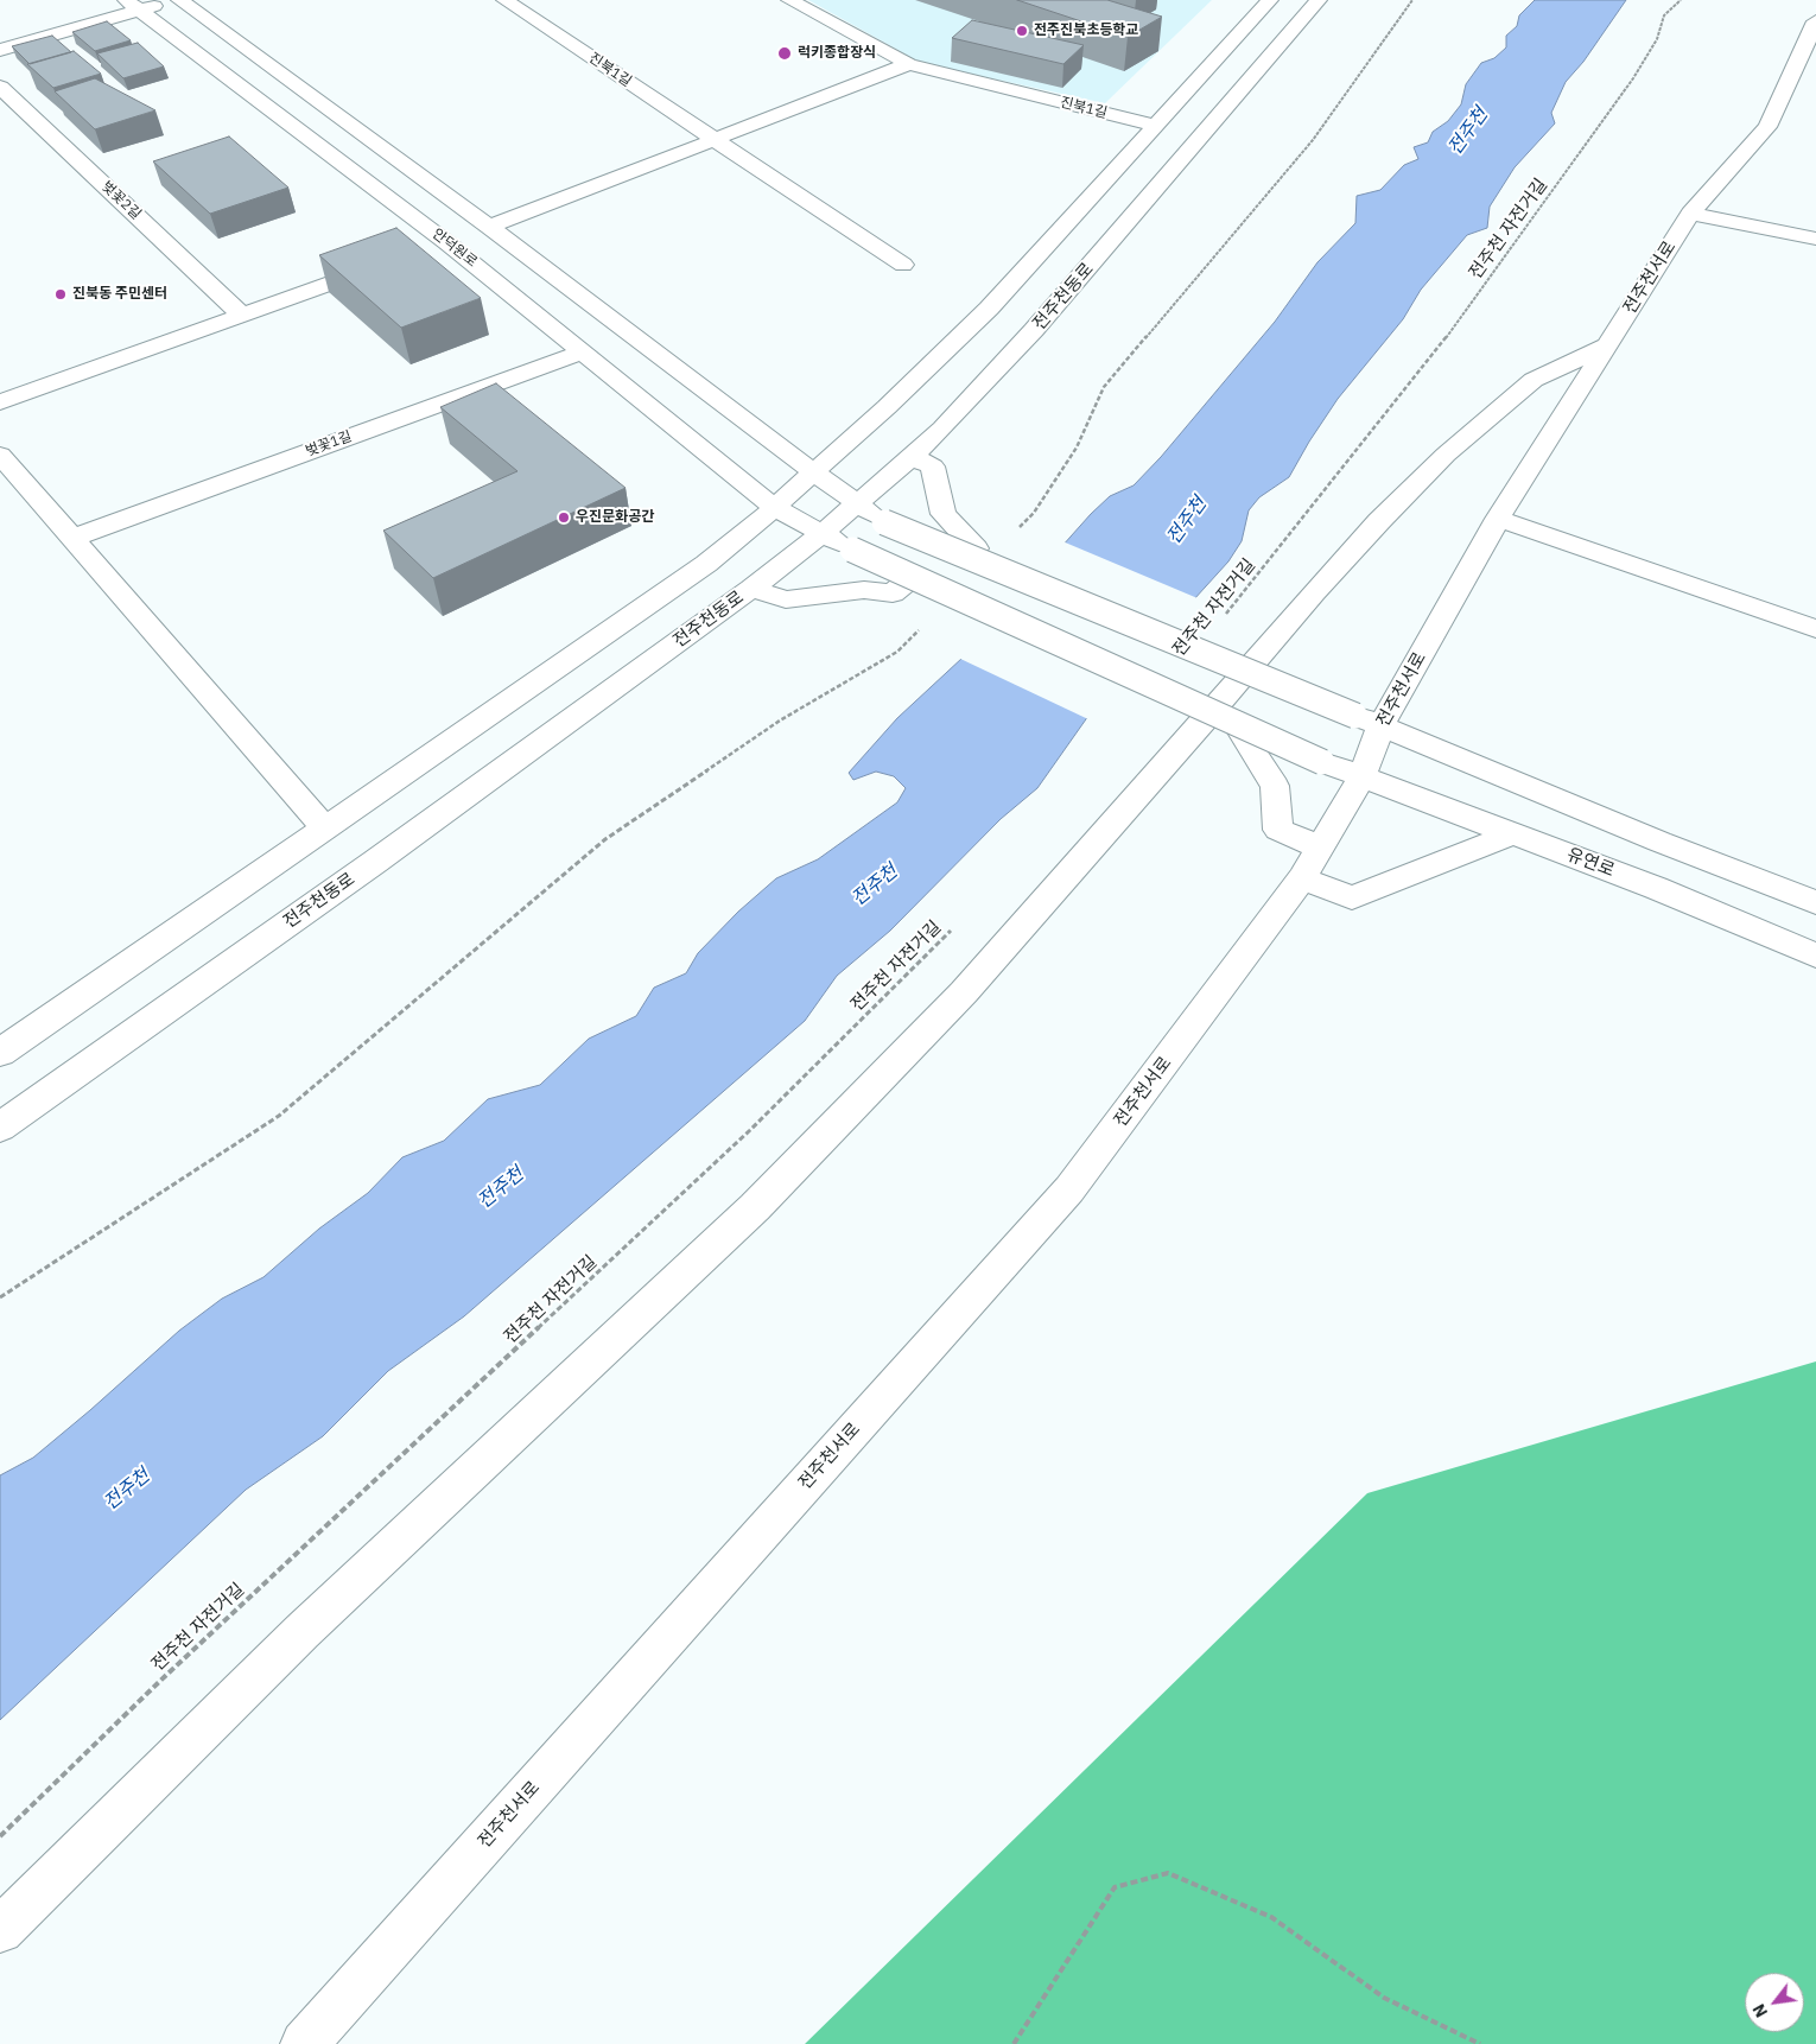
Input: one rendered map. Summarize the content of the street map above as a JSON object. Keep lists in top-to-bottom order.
{
  "streets": {
    "street": [
      "진북1길",
      "벚꽃2길",
      "안덕원로",
      "전주천서로",
      "전주천동로",
      "벚꽃1길",
      "유연로"
    ],
    "path": ["전주천 자전거길"]
  },
  "crossings": [
    ["안덕원로", "전주천동로"],
    ["안덕원로", "벚꽃1길"],
    ["안덕원로", "유연로"],
    ["전주천서로", "유연로"]
  ],
  "water": ["전주천"],
  "places": [
    "전주진북초등학교",
    "럭키종합장식",
    "진북동 주민센터",
    "우진문화공간"
  ],
  "north": "bottom left"
}
